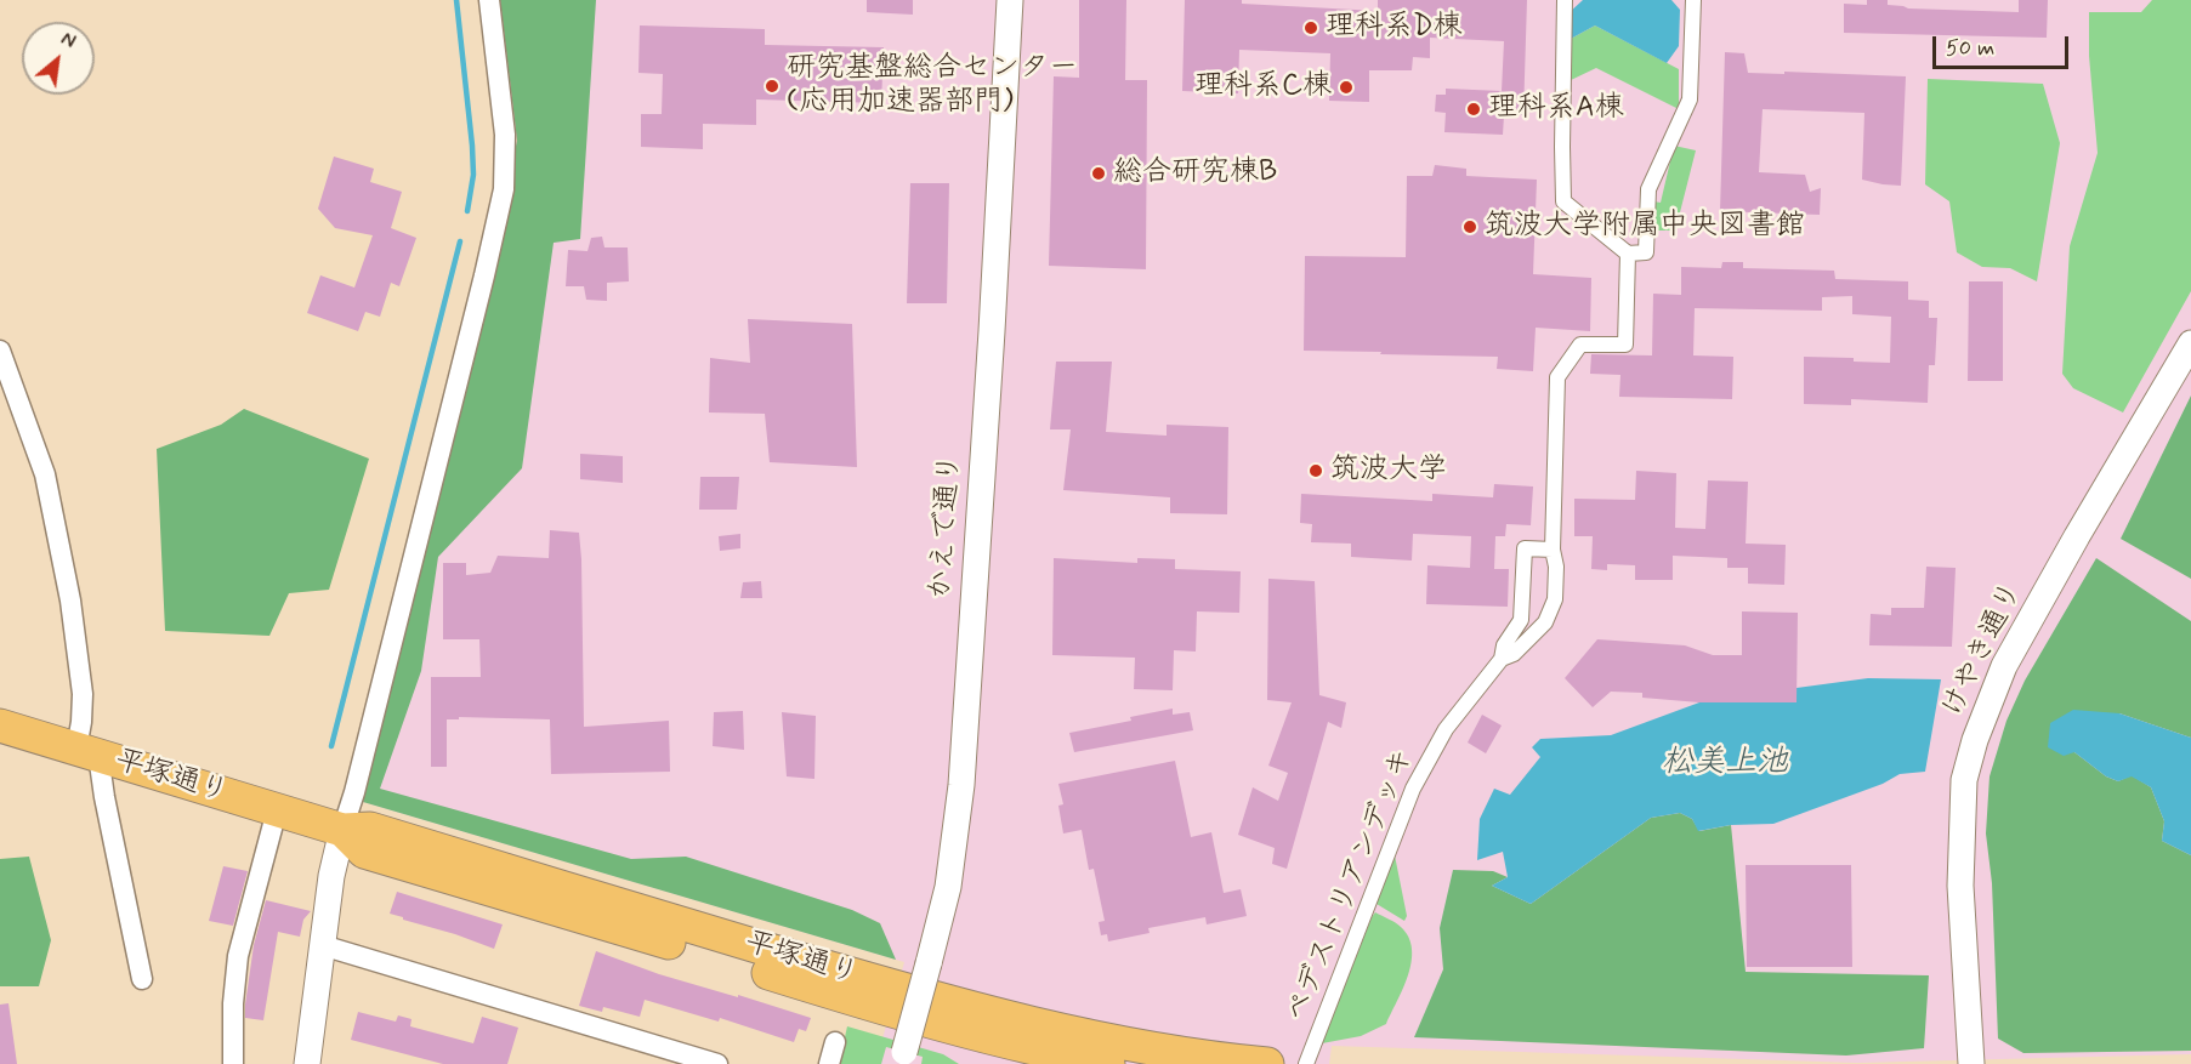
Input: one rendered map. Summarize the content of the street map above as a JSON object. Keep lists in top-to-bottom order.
{
  "streets": {
    "main road": ["平塚通り"],
    "street": ["かえで通り", "けやき通り", "ペデストリアンデッキ"]
  },
  "water": ["松美上池"],
  "places": [
    "理科系D棟",
    "研究基盤総合センター (応用加速器部門)",
    "理科系C棟",
    "理科系A棟",
    "総合研究棟B",
    "筑波大学附属中央図書館",
    "筑波大学"
  ],
  "scale_bar": "50 m",
  "north": "top right"
}
